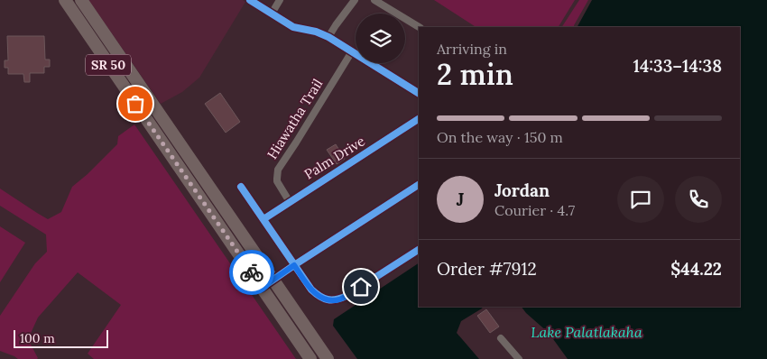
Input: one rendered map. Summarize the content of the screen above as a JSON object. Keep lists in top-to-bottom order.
{
  "streets": {
    "highway": ["SR 50"],
    "street": ["Hiawatha Trail", "Palm Drive"]
  },
  "crossings": [
    ["Hiawatha Trail", "Palm Drive"]
  ],
  "water": ["Lake Palatlakaha"],
  "scale_bar": "100 m",
  "page": {
    "heading": ["2 min", "Arriving in", "14:33–14:38"],
    "panel": [
      "Jordan",
      "Courier · 4.7",
      "Order #7912",
      "$44.22"
    ],
    "bar": "On the way · 150 m",
    "round": "J",
    "scale": "100 m"
  }
}
